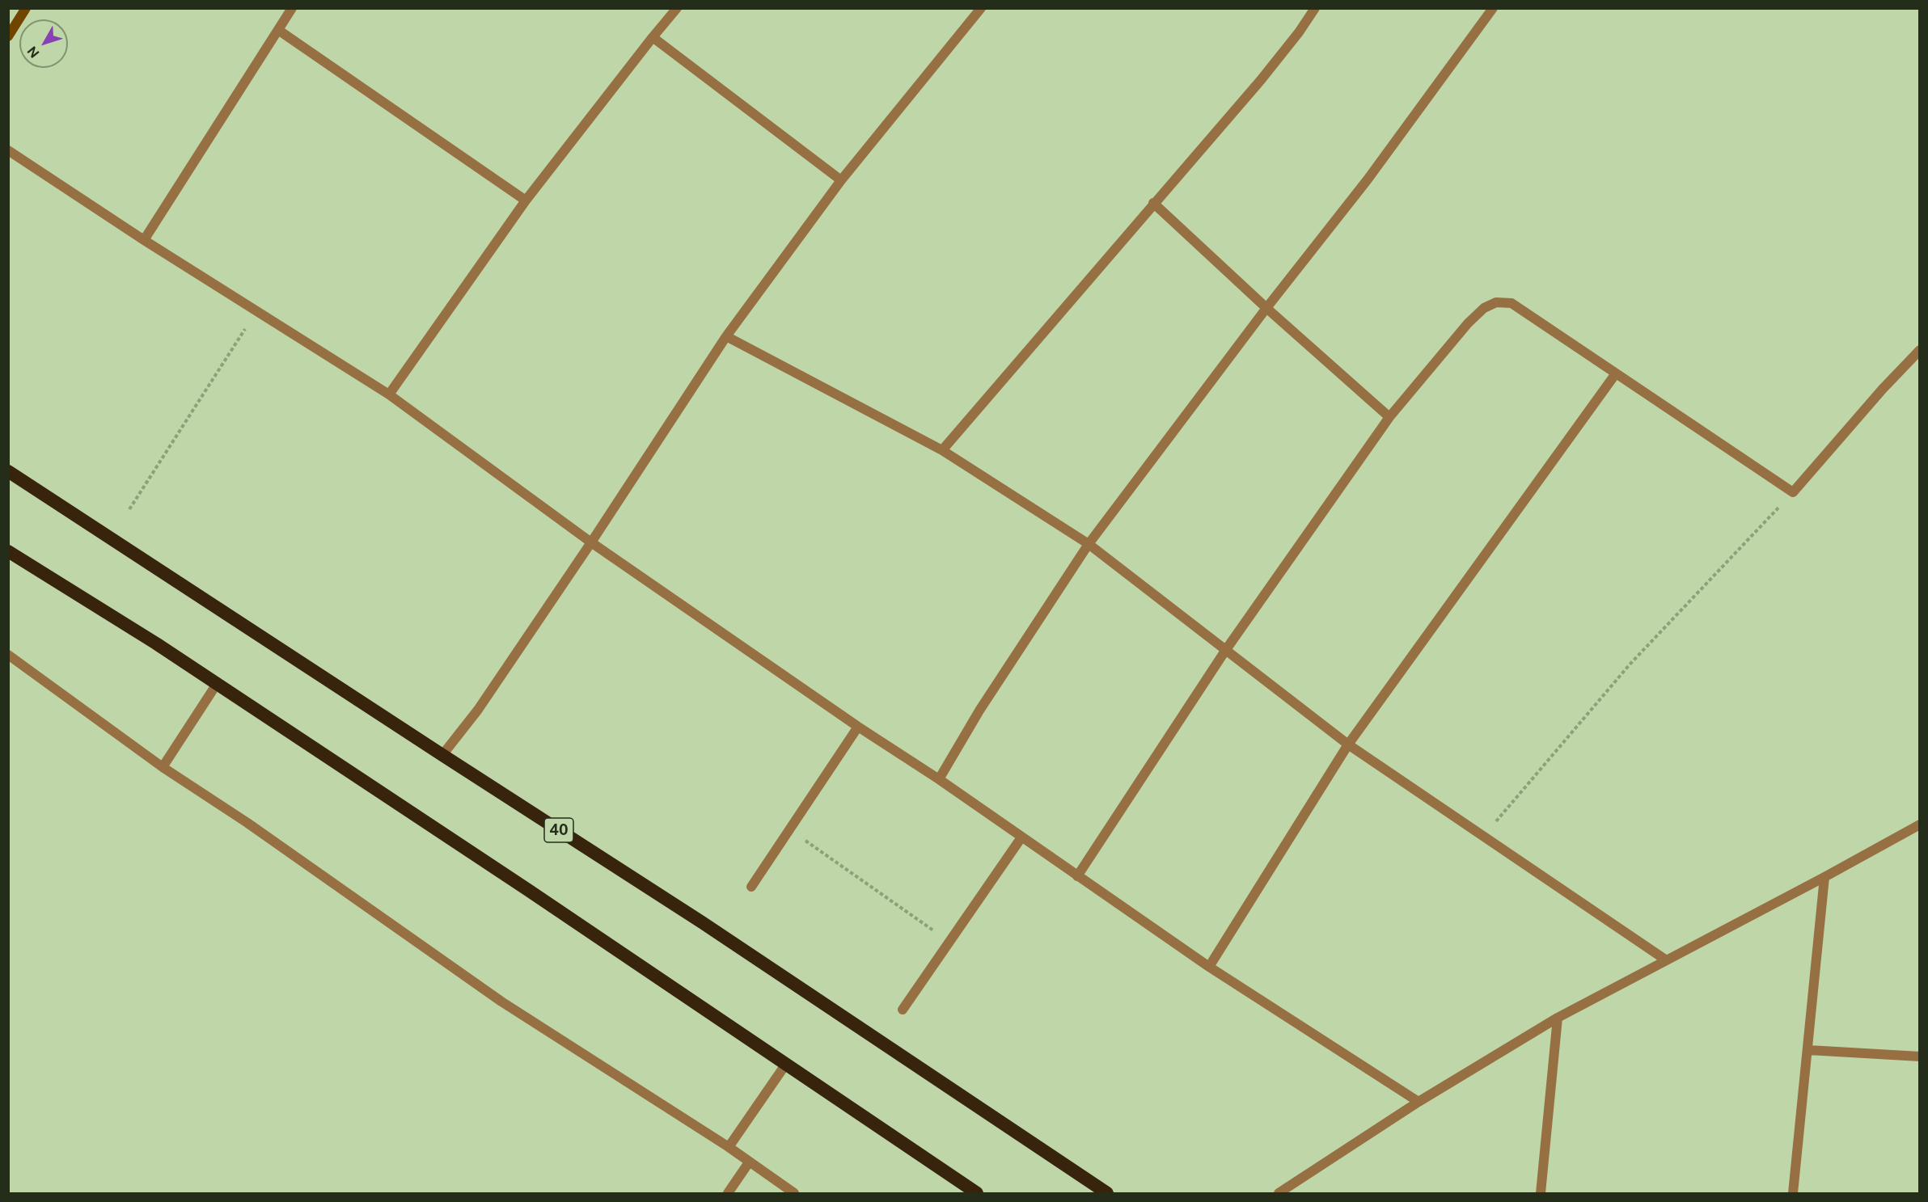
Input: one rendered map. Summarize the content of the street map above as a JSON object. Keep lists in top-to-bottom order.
{
  "streets": {
    "highway": ["40"]
  },
  "north": "bottom left"
}
